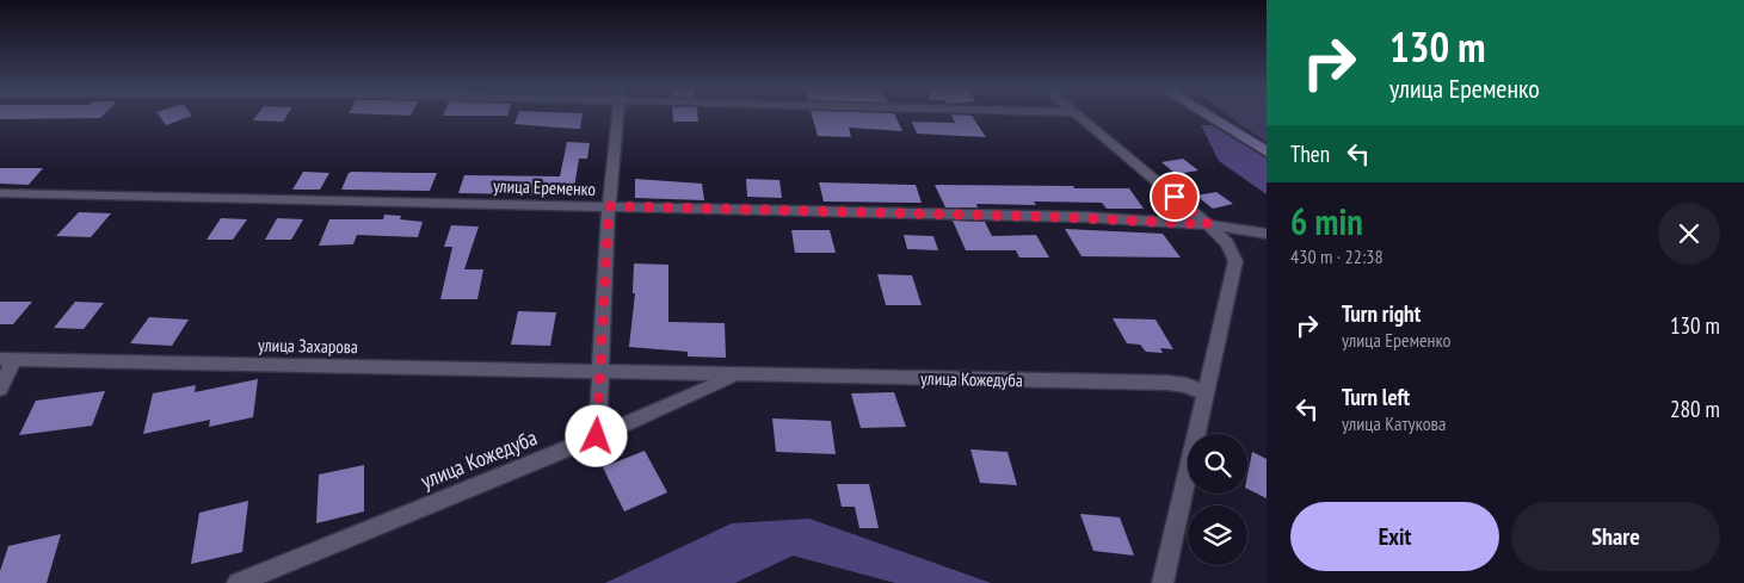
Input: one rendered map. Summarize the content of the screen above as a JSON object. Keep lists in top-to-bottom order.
{
  "streets": {
    "street": ["улица Еременко", "улица Захарова", "улица Кожедуба"]
  },
  "crossings": [
    ["улица Захарова", "улица Кожедуба"]
  ],
  "page": {
    "turn": ["130 m", "улица Еременко"],
    "then": "Then",
    "heading": ["6 min", "430 m · 22:38"],
    "list": [
      {
        "name": "Turn right",
        "note": "улица Еременко",
        "value": "130 m"
      },
      {
        "name": "Turn left",
        "note": "улица Катукова",
        "value": "280 m"
      }
    ],
    "buttons": ["Exit", "Share"]
  }
}
